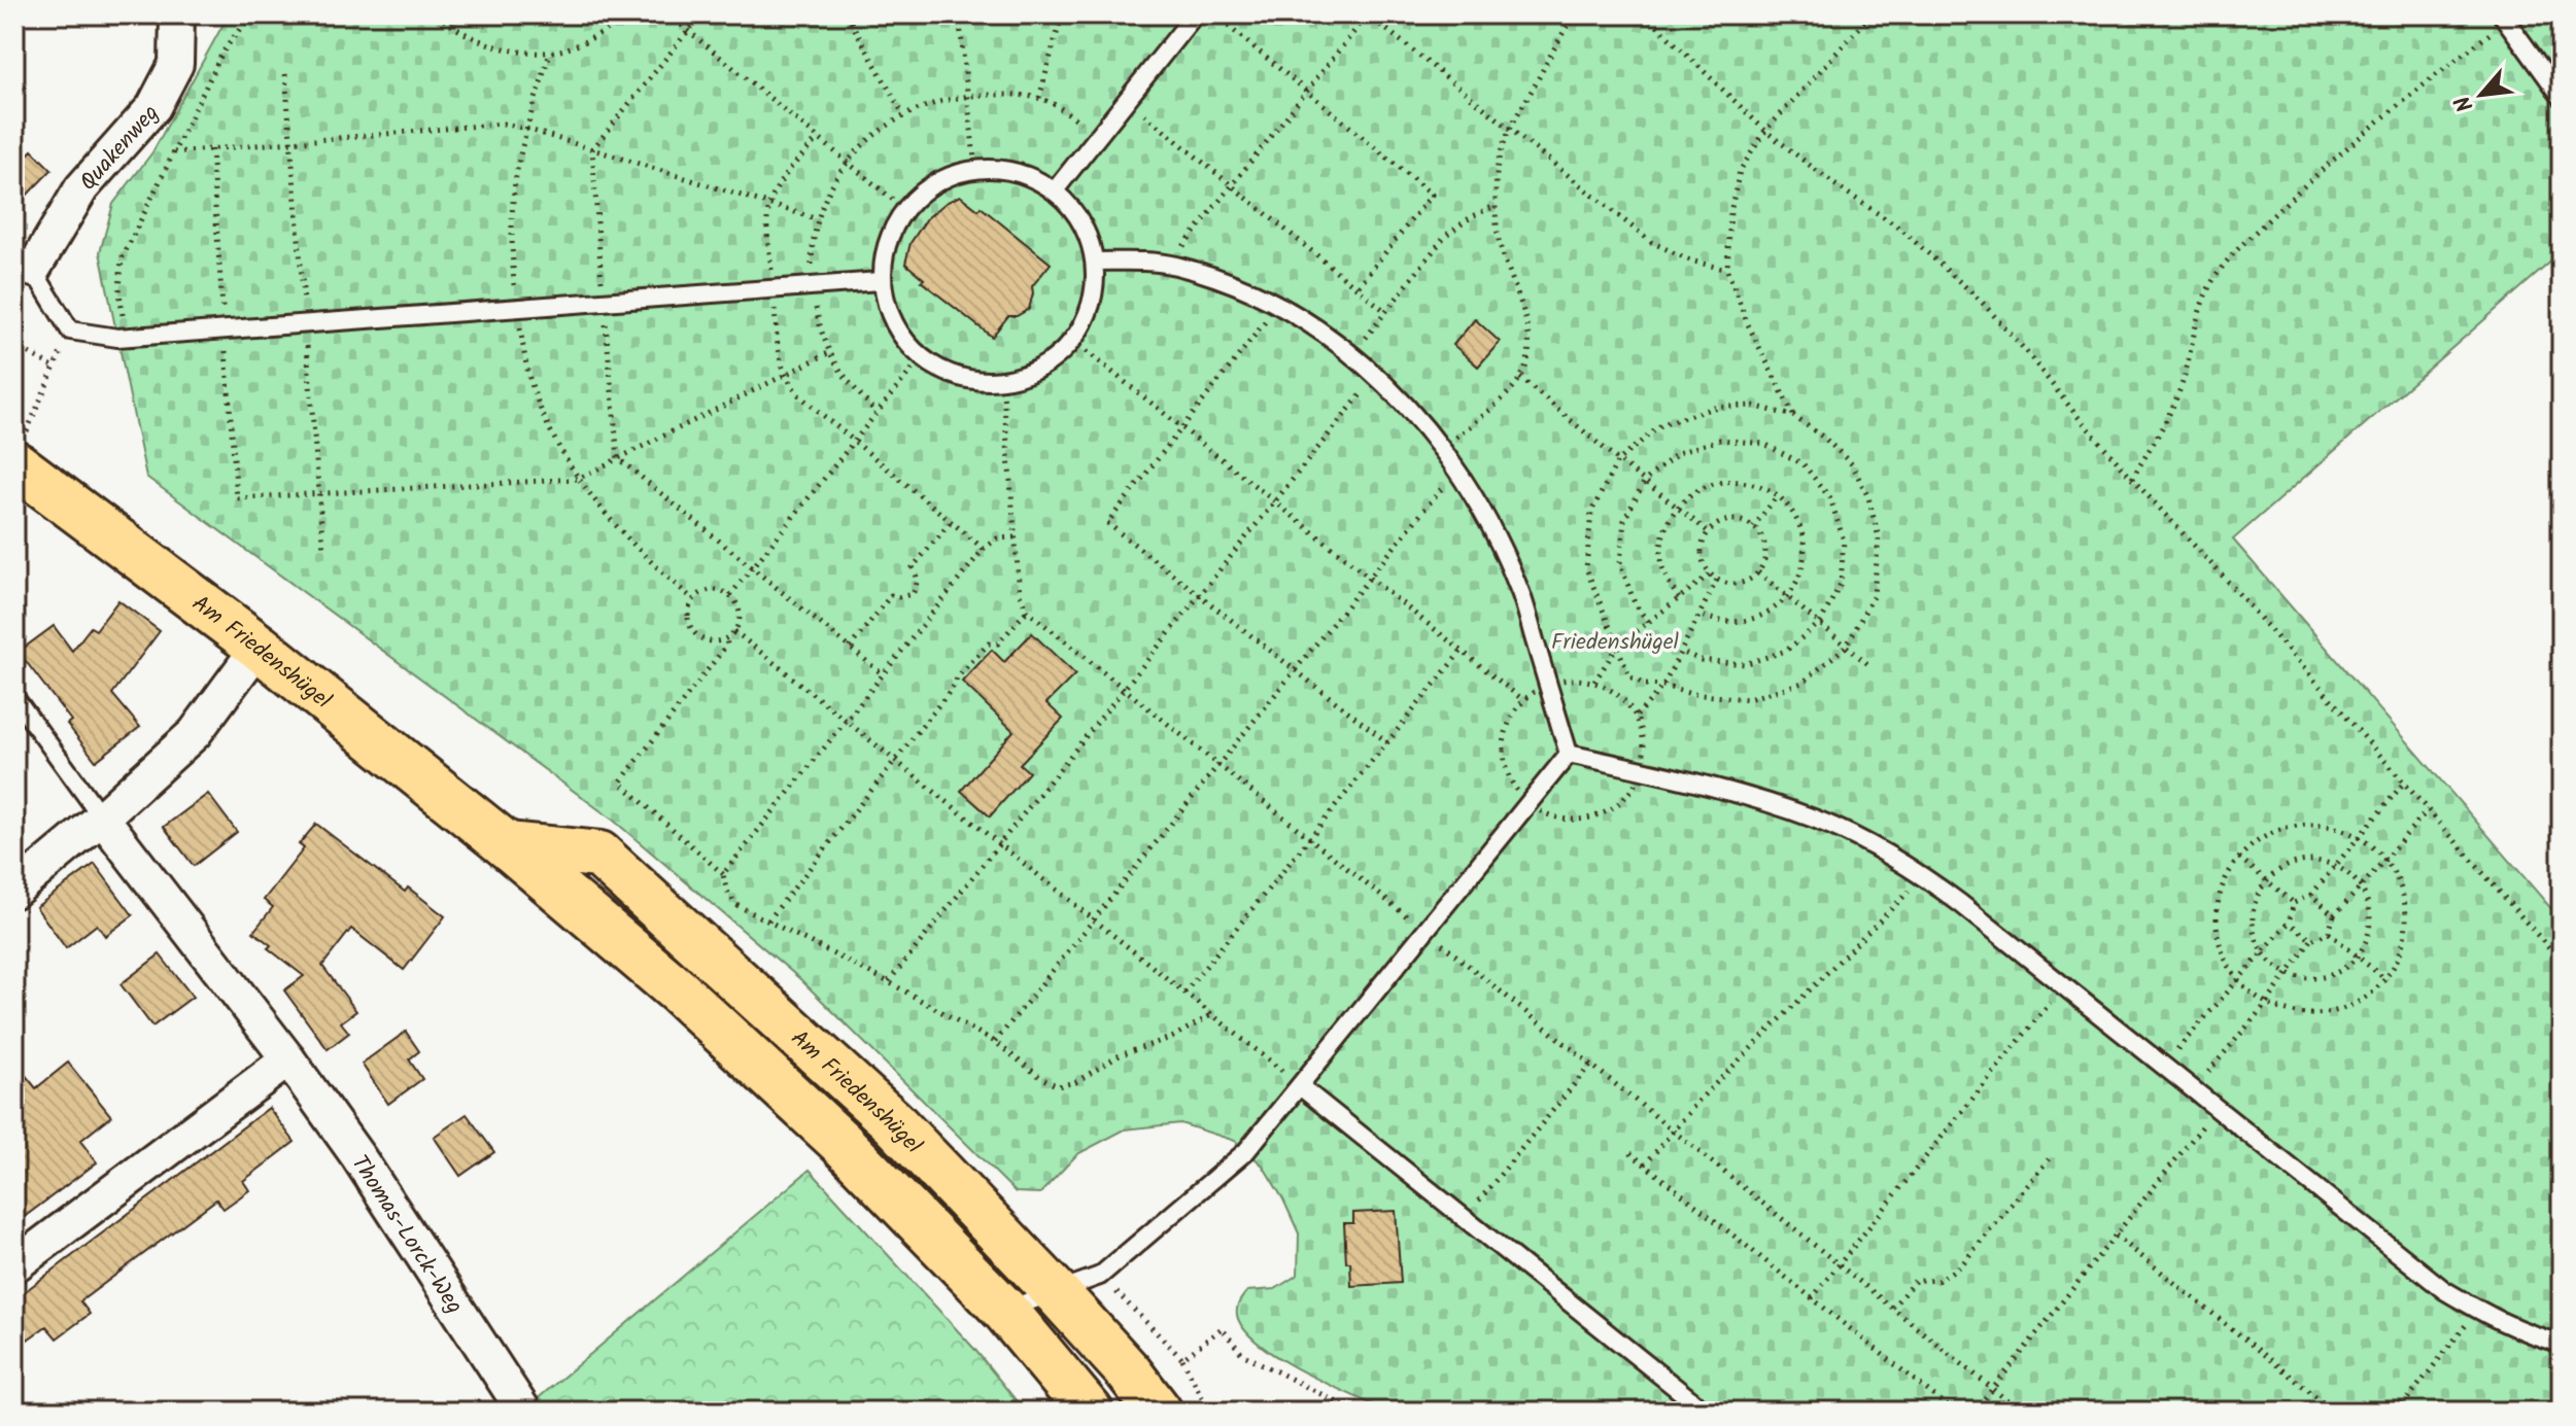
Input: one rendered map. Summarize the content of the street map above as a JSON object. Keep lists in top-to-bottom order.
{
  "streets": {
    "main road": ["Am Friedenshügel"],
    "street": ["Quakenweg", "Thomas-Lorck-Weg"]
  },
  "parks": ["Friedenshügel"],
  "north": "bottom left"
}
